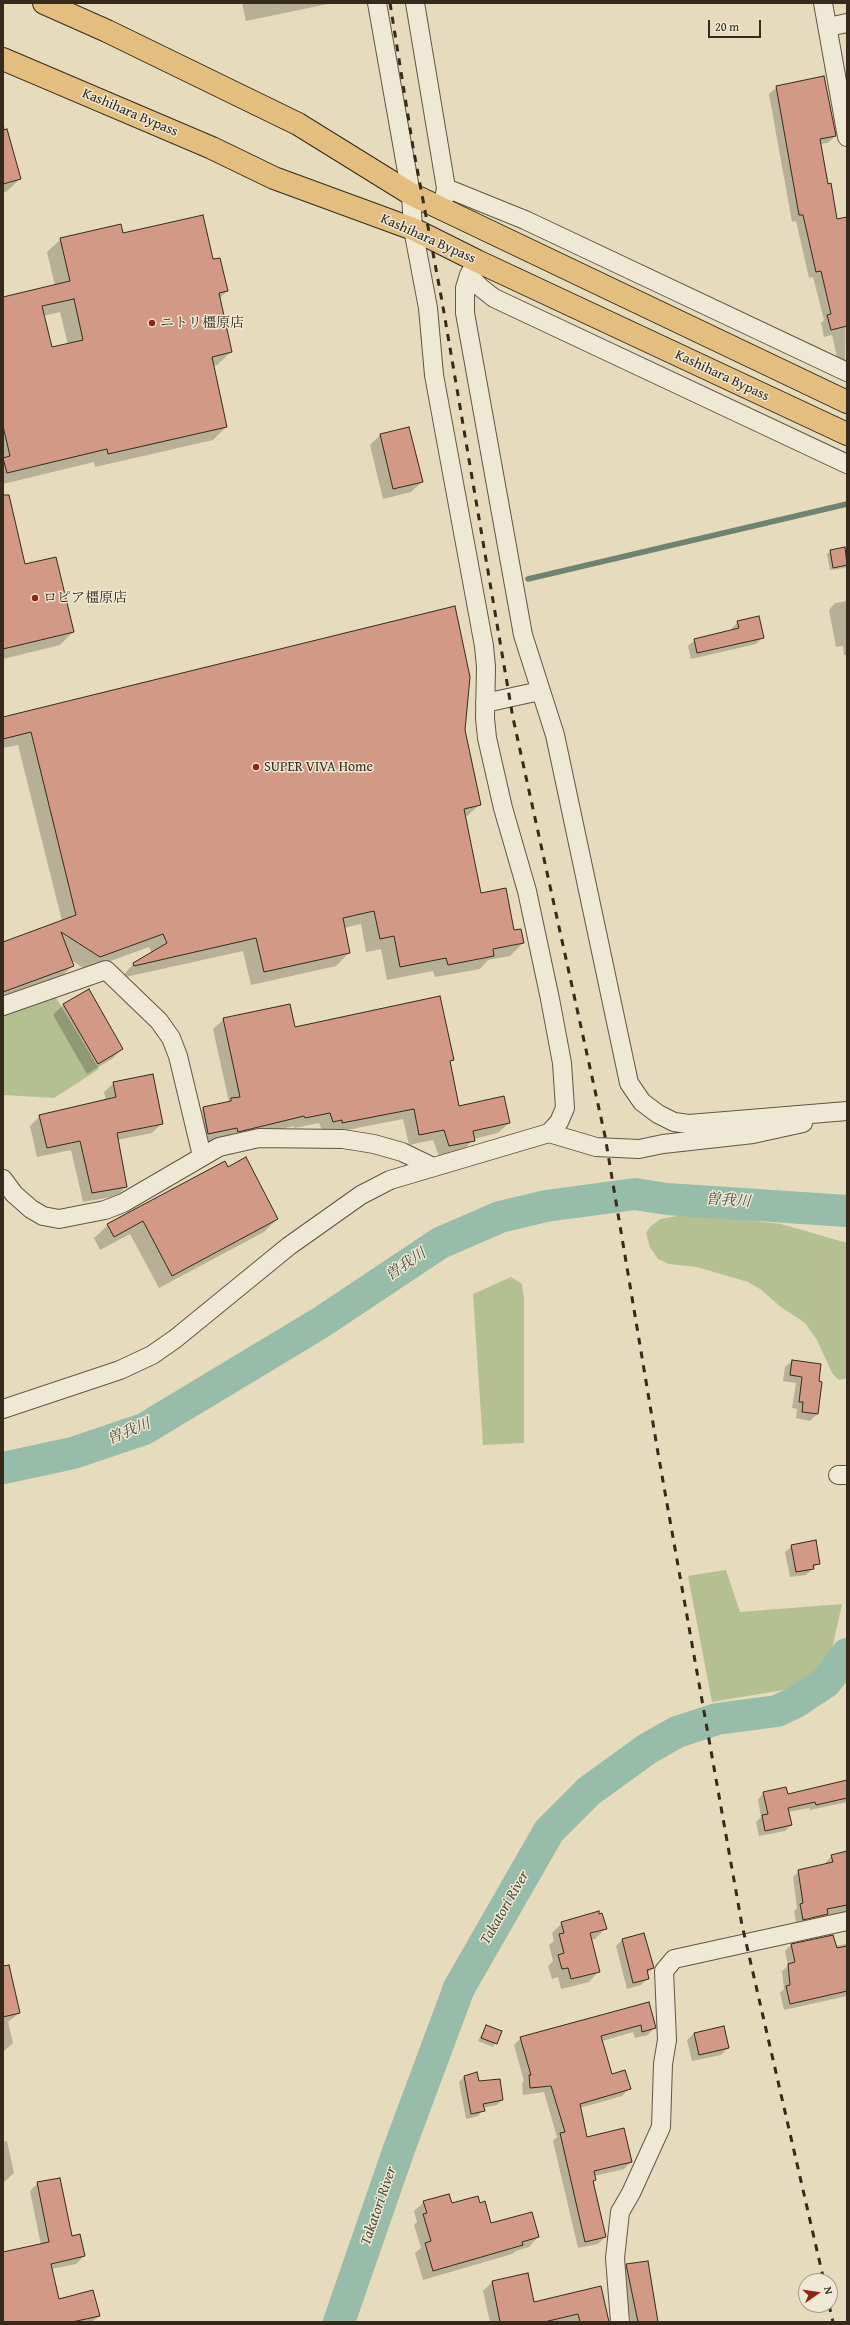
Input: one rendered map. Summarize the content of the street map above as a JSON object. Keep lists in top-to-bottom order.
{
  "streets": {
    "highway": ["Kashihara Bypass"]
  },
  "water": ["曽我川", "Takatori River"],
  "places": ["ニトリ橿原店", "ロピア橿原店", "SUPER VIVA Home"],
  "scale_bar": "20 m",
  "north": "right"
}
